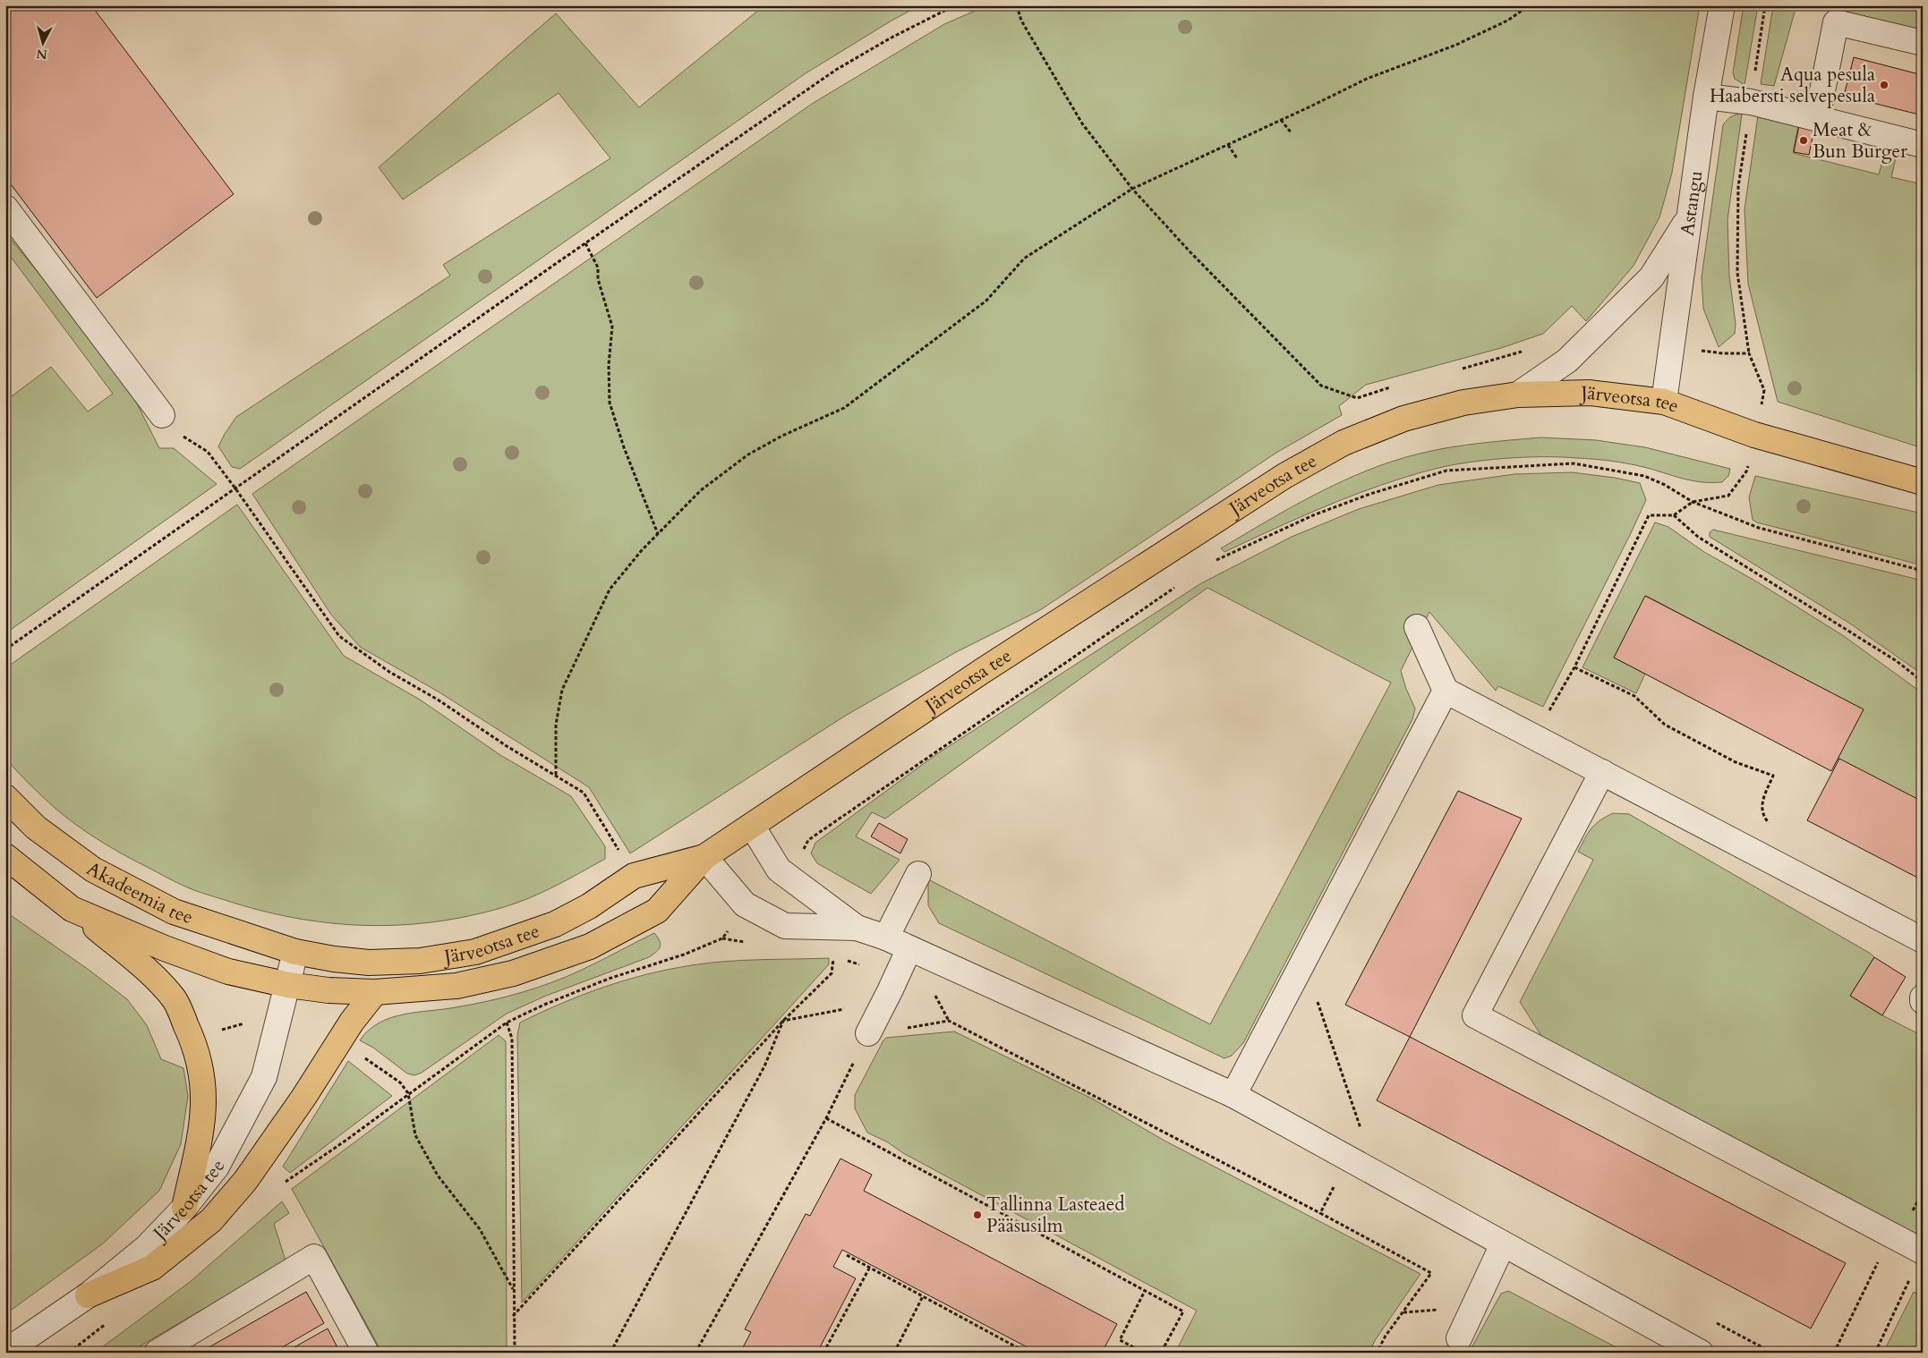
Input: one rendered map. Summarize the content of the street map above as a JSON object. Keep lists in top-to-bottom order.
{
  "streets": {
    "main road": ["Järveotsa tee", "Akadeemia tee"],
    "street": ["Astangu"]
  },
  "crossings": [
    ["Astangu", "Järveotsa tee"],
    ["Järveotsa tee", "Akadeemia tee"]
  ],
  "places": ["Aqua pesula Haabersti selvepesula", "Meat & Bun Burger", "Tallinna Lasteaed Pääsusilm"],
  "north": "bottom"
}
